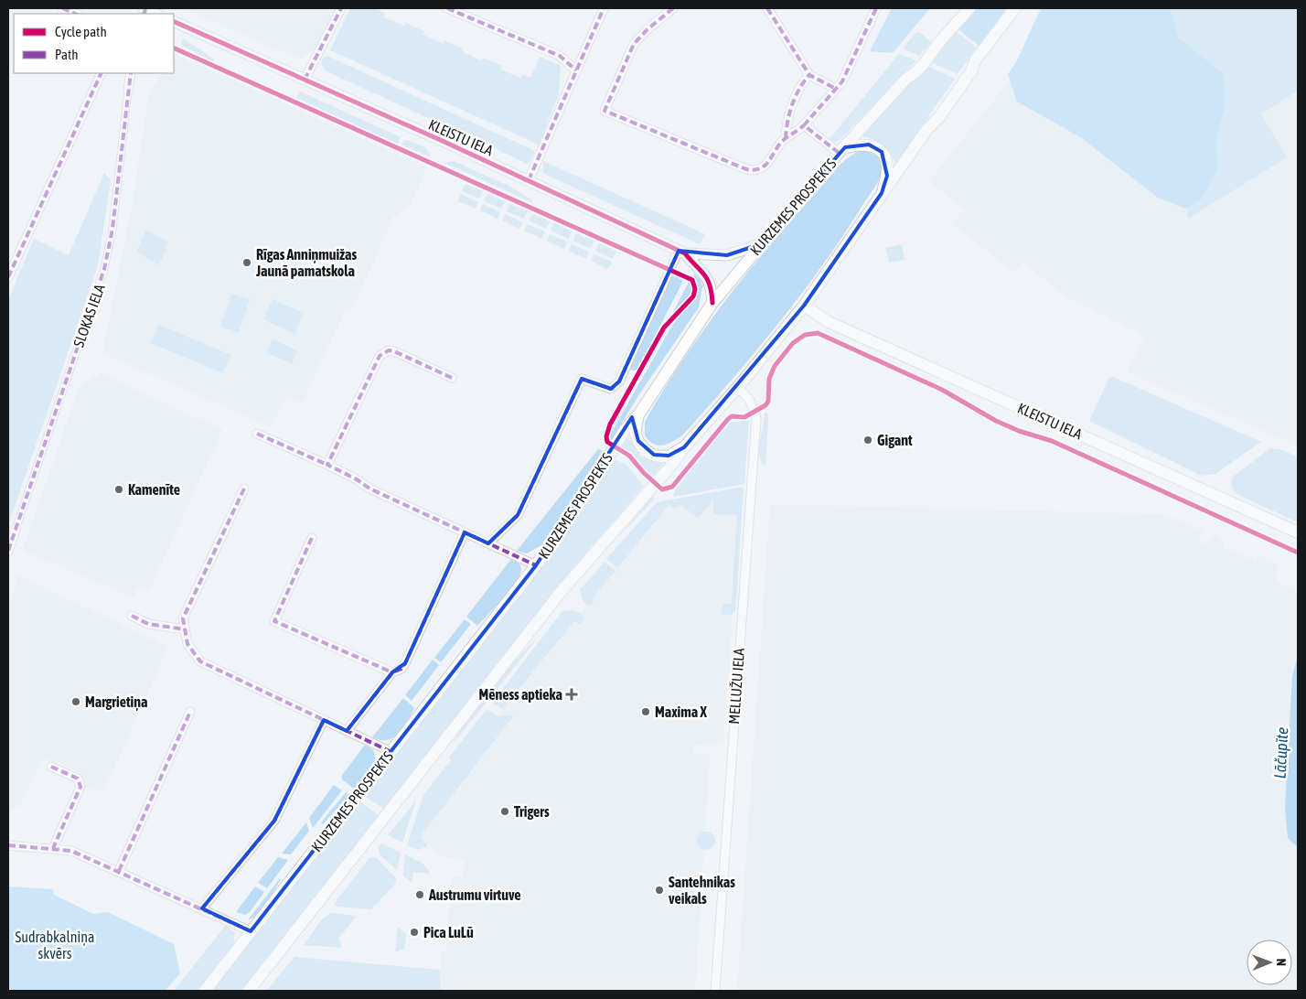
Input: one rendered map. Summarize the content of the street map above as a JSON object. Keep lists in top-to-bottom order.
{
  "streets": {
    "main road": ["KLEISTU IELA", "KURZEMES PROSPEKTS"],
    "street": ["SLOKAS IELA", "MELLUŽU IELA"]
  },
  "crossings": [
    ["KLEISTU IELA", "KURZEMES PROSPEKTS"]
  ],
  "water": ["Lāčupīte"],
  "parks": ["Sudrabkalniņa skvērs"],
  "places": {
    "other": [
      "Rīgas Anniņmuižas Jaunā pamatskola",
      "Gigant",
      "Kamenīte",
      "Margrietiņa",
      "Maxima X",
      "Trigers",
      "Santehnikas veikals",
      "Austrumu virtuve",
      "Pica LuLū"
    ],
    "health": ["Mēness aptieka"]
  },
  "legend": ["Cycle path", "Path"],
  "north": "right"
}
